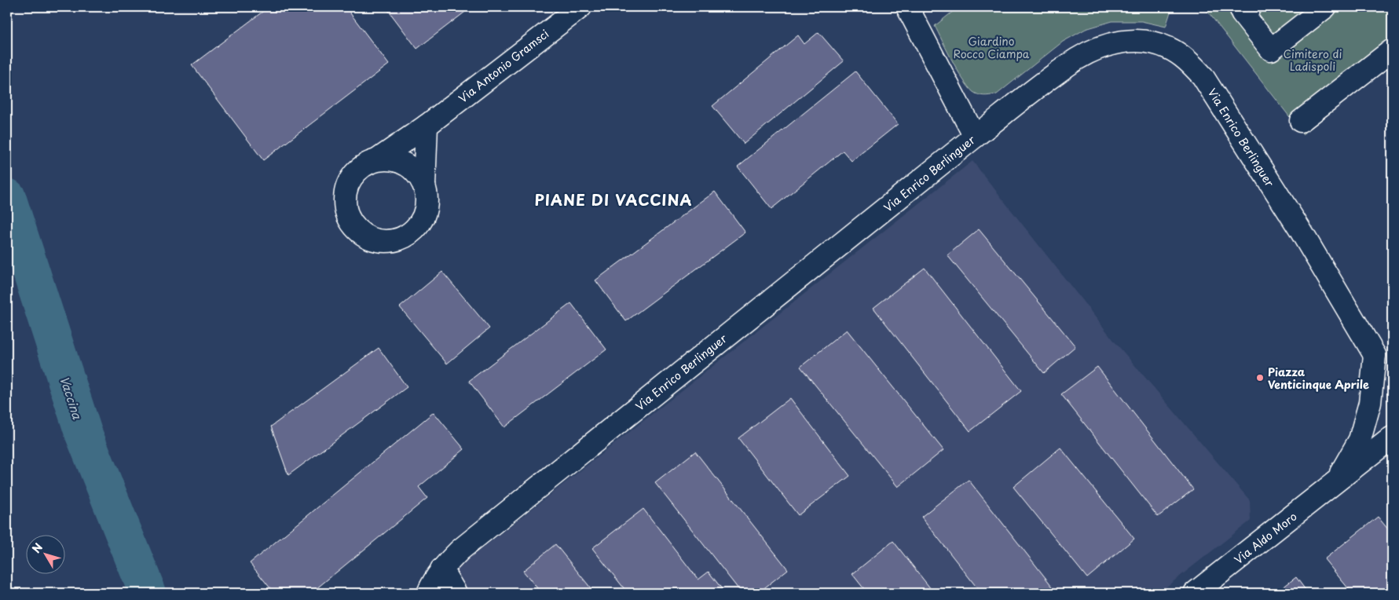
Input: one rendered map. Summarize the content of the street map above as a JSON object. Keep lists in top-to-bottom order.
{
  "streets": {
    "street": ["Via Antonio Gramsci", "Via Enrico Berlinguer", "Via Aldo Moro"]
  },
  "districts": ["PIANE DI VACCINA"],
  "water": ["Vaccina"],
  "parks": ["Giardino Rocco Ciampa", "Cimitero di Ladispoli"],
  "places": ["Piazza Venticinque Aprile"],
  "north": "top left"
}
